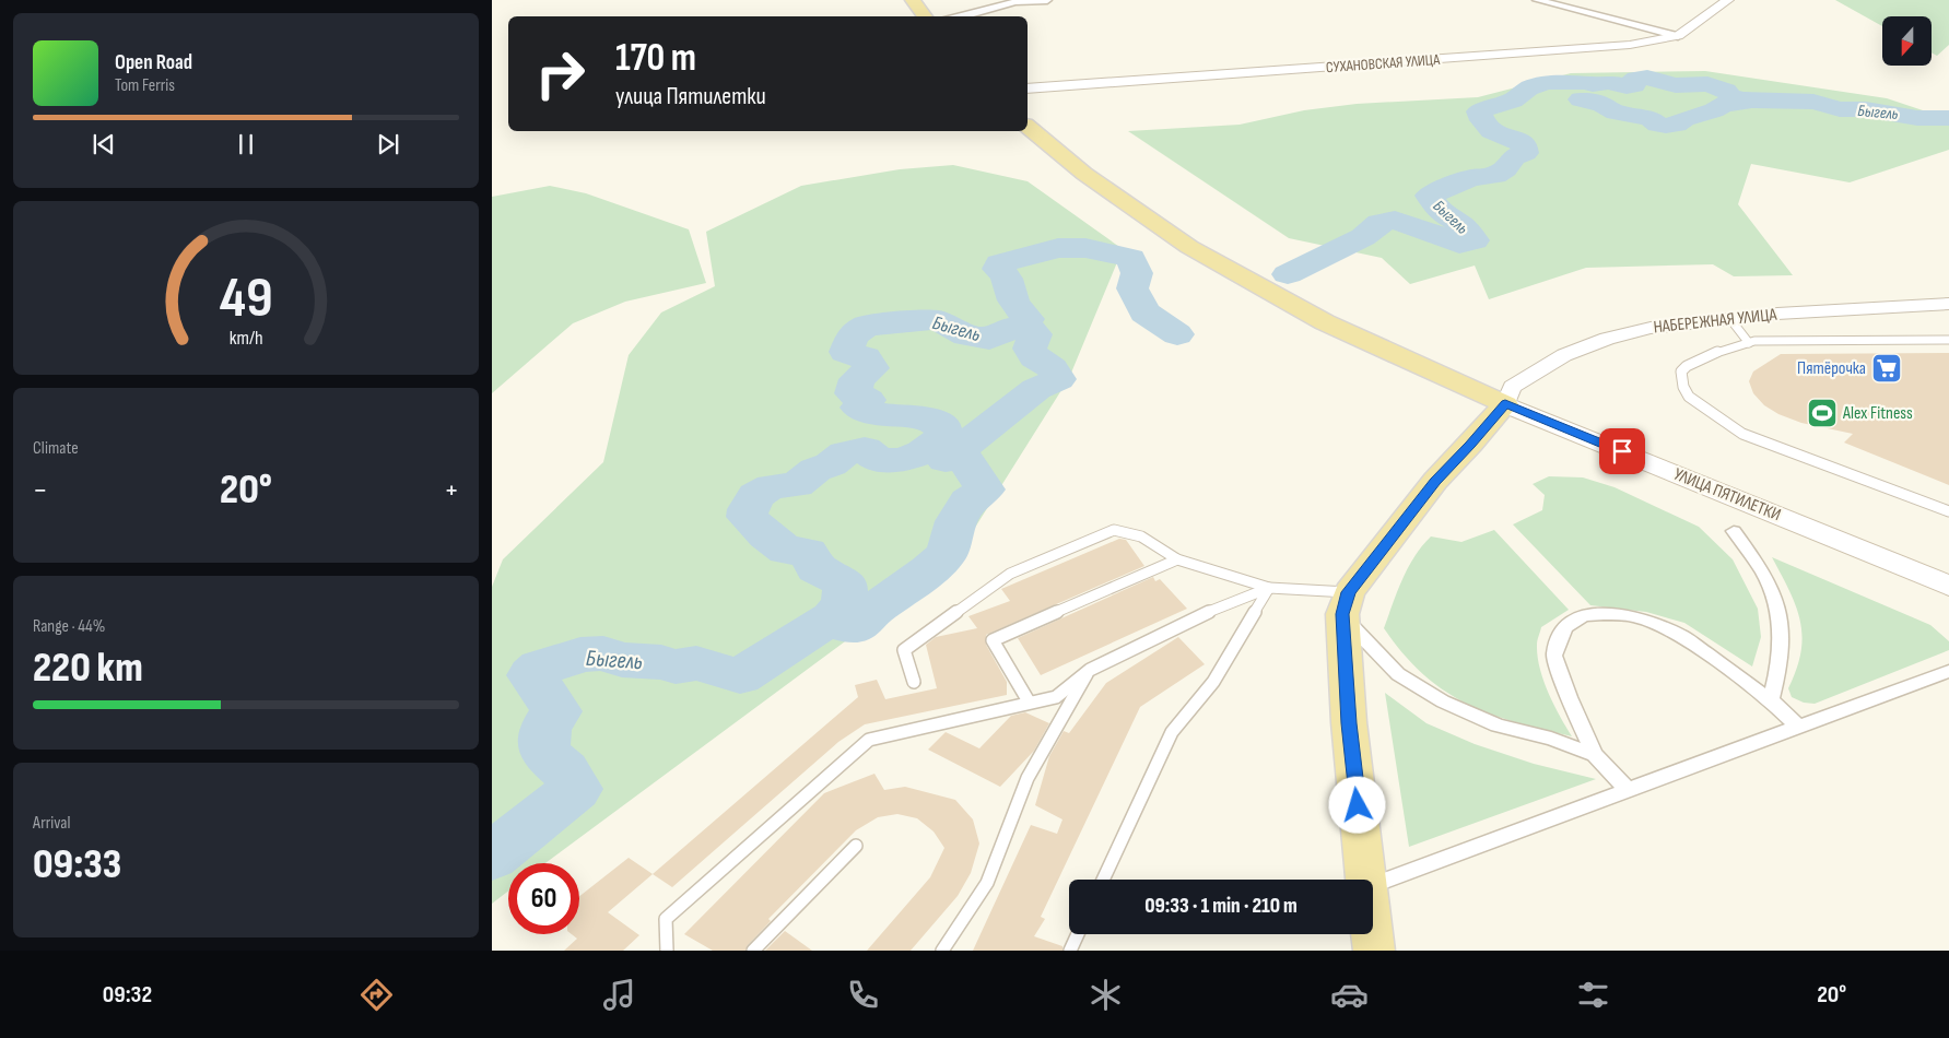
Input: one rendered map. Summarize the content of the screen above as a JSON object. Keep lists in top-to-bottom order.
{
  "streets": {
    "main road": ["УЛИЦА ПЯТИЛЕТКИ"],
    "street": ["СУХАНОВСКАЯ УЛИЦА", "НАБЕРЕЖНАЯ УЛИЦА"]
  },
  "crossings": [
    ["НАБЕРЕЖНАЯ УЛИЦА", "УЛИЦА ПЯТИЛЕТКИ"]
  ],
  "water": ["Быгель"],
  "places": {
    "supermarket": ["Пятёрочка"],
    "sports": ["Alex Fitness"]
  },
  "north": "bottom",
  "page": {
    "turn": ["170 m", "улица Пятилетки"],
    "song": ["Open Road", "Tom Ferris"],
    "tile": [
      "Climate",
      ["Range · 44%", "220 km"],
      ["Arrival", "09:33"]
    ],
    "heat": ["−", "20°", "+"],
    "limit": "60",
    "trip": "09:33 · 1 min · 210 m",
    "tabs": ["09:32", "20°"],
    "gauge": ["49", "km/h"]
  }
}
